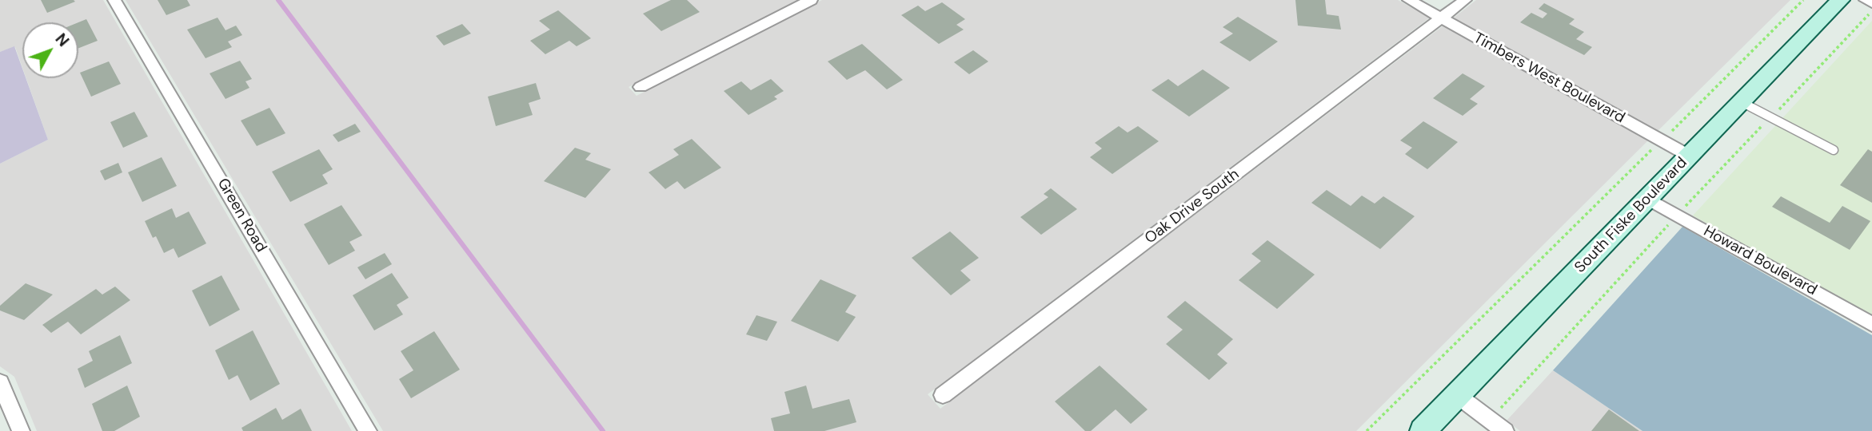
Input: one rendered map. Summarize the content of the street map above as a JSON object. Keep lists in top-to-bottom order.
{
  "streets": {
    "main road": ["South Fiske Boulevard"],
    "street": [
      "Timbers West Boulevard",
      "Oak Drive South",
      "Green Road",
      "Howard Boulevard"
    ]
  },
  "crossings": [
    ["Timbers West Boulevard", "Oak Drive South"],
    ["Timbers West Boulevard", "South Fiske Boulevard"],
    ["South Fiske Boulevard", "Howard Boulevard"]
  ],
  "north": "top right"
}
